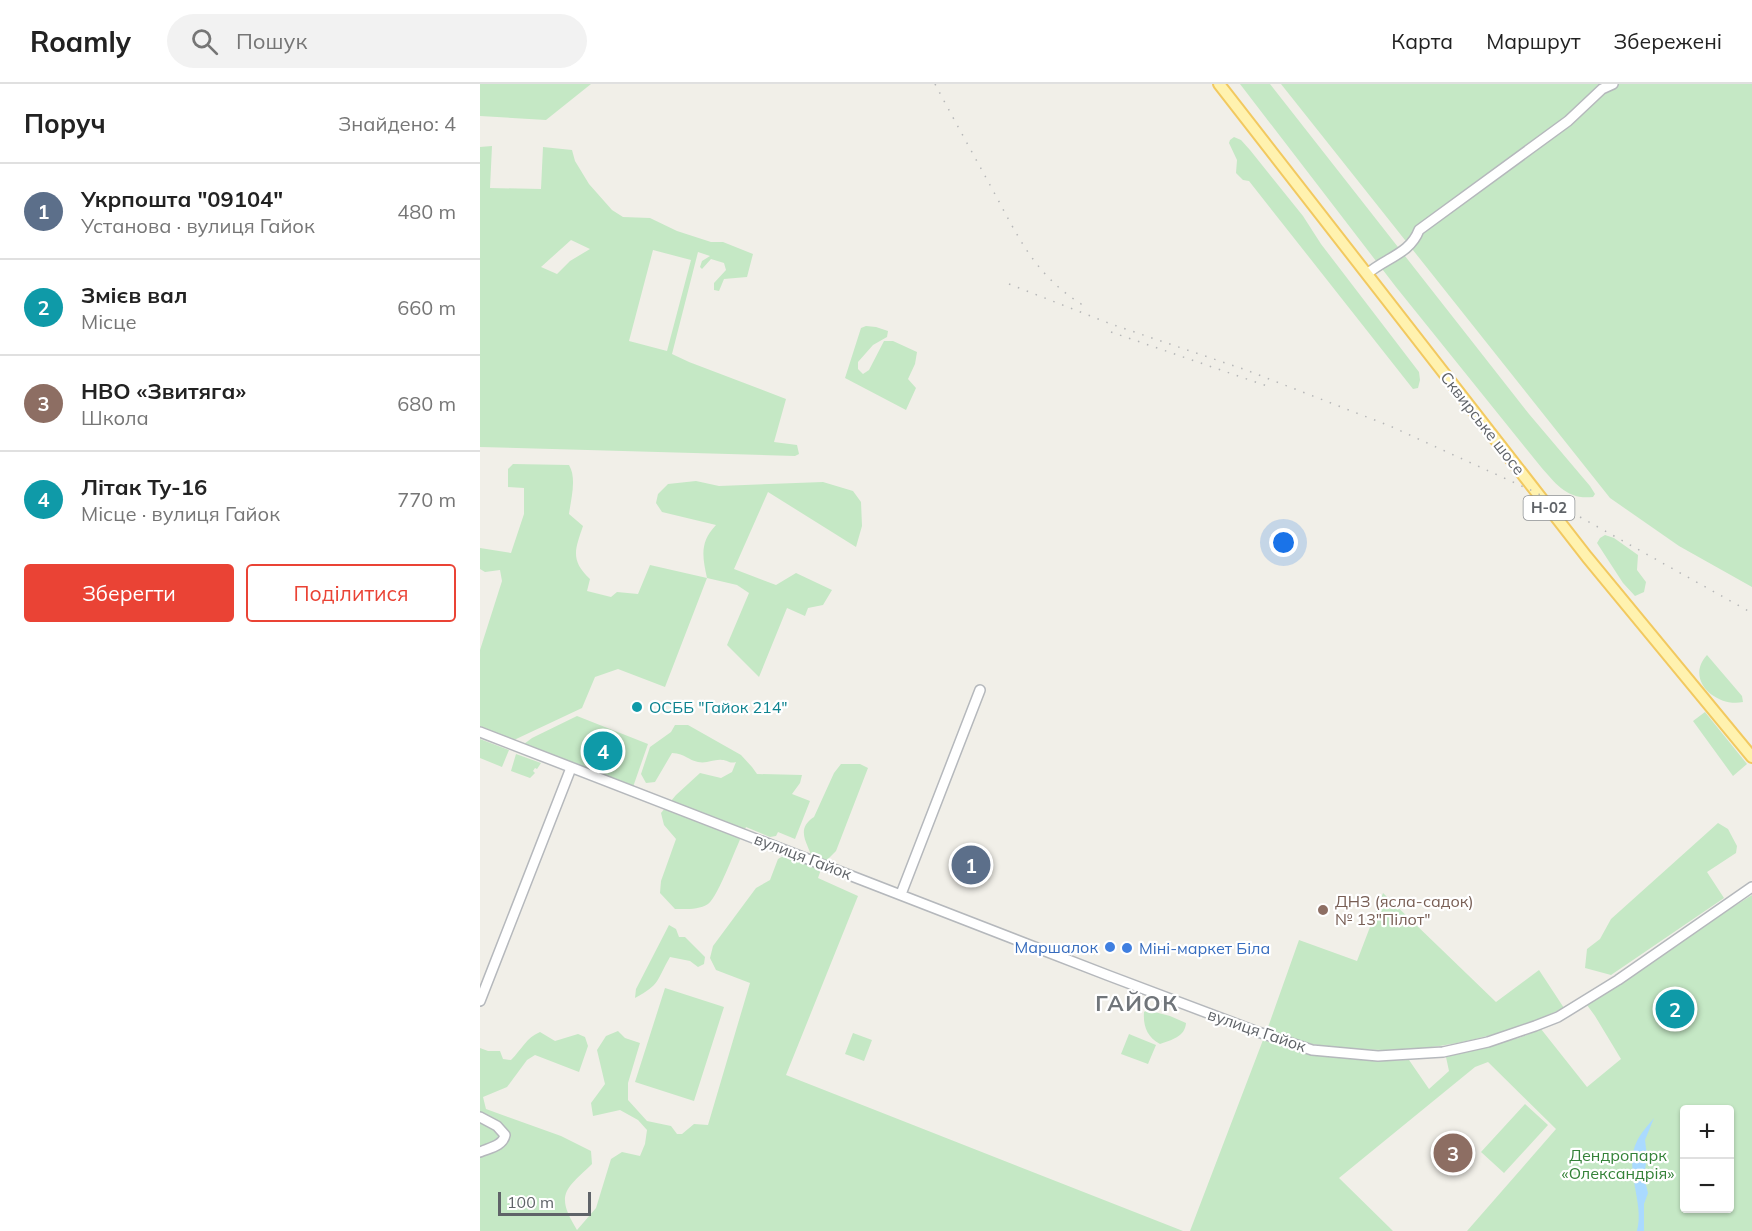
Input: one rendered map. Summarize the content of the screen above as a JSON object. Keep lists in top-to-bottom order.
{
  "streets": {
    "main road": ["Сквирське шосе", "Н-02"],
    "street": ["вулиця Гайок"]
  },
  "districts": ["ГАЙОК"],
  "parks": ["Дендропарк «Олександрія»"],
  "places": [
    "ОСББ \"Гайок 214\"",
    "ДНЗ (ясла-садок) № 13\"Пілот\"",
    "Маршалок",
    "Міні-маркет Біла"
  ],
  "scale_bar": "100 m",
  "page": {
    "header": "Roamly",
    "search": "Пошук",
    "nav": ["Карта", "Маршрут", "Збережені"],
    "heading": ["Поруч", "Знайдено: 4"],
    "list": [
      {
        "mark": "1",
        "name": "Укрпошта \"09104\"",
        "note": "Установа · вулиця Гайок",
        "value": "480 m"
      },
      {
        "mark": "2",
        "name": "Змієв вал",
        "note": "Місце",
        "value": "660 m"
      },
      {
        "mark": "3",
        "name": "НВО «Звитяга»",
        "note": "Школа",
        "value": "680 m"
      },
      {
        "mark": "4",
        "name": "Літак Ту-16",
        "note": "Місце · вулиця Гайок",
        "value": "770 m"
      }
    ],
    "buttons": ["Зберегти", "Поділитися"],
    "pins": [
      "4",
      "1",
      "2",
      "3"
    ],
    "map_buttons": ["+", "−"],
    "scale": "100 m"
  }
}
